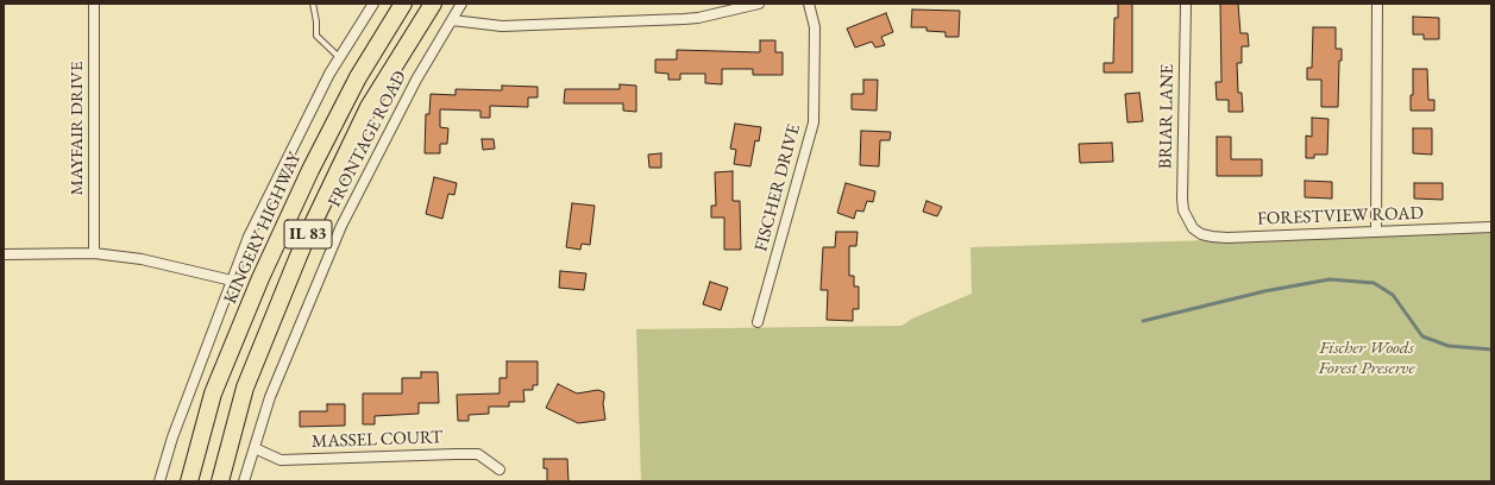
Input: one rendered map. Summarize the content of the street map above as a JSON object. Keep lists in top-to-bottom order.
{
  "streets": {
    "highway": ["KINGERY HIGHWAY", "IL 83"],
    "street": [
      "BRIAR LANE",
      "MAYFAIR DRIVE",
      "FRONTAGE ROAD",
      "FISCHER DRIVE",
      "FORESTVIEW ROAD",
      "MASSEL COURT"
    ]
  },
  "crossings": [
    ["BRIAR LANE", "FORESTVIEW ROAD"],
    ["FRONTAGE ROAD", "MASSEL COURT"]
  ],
  "parks": ["Fischer Woods Forest Preserve"]
}
